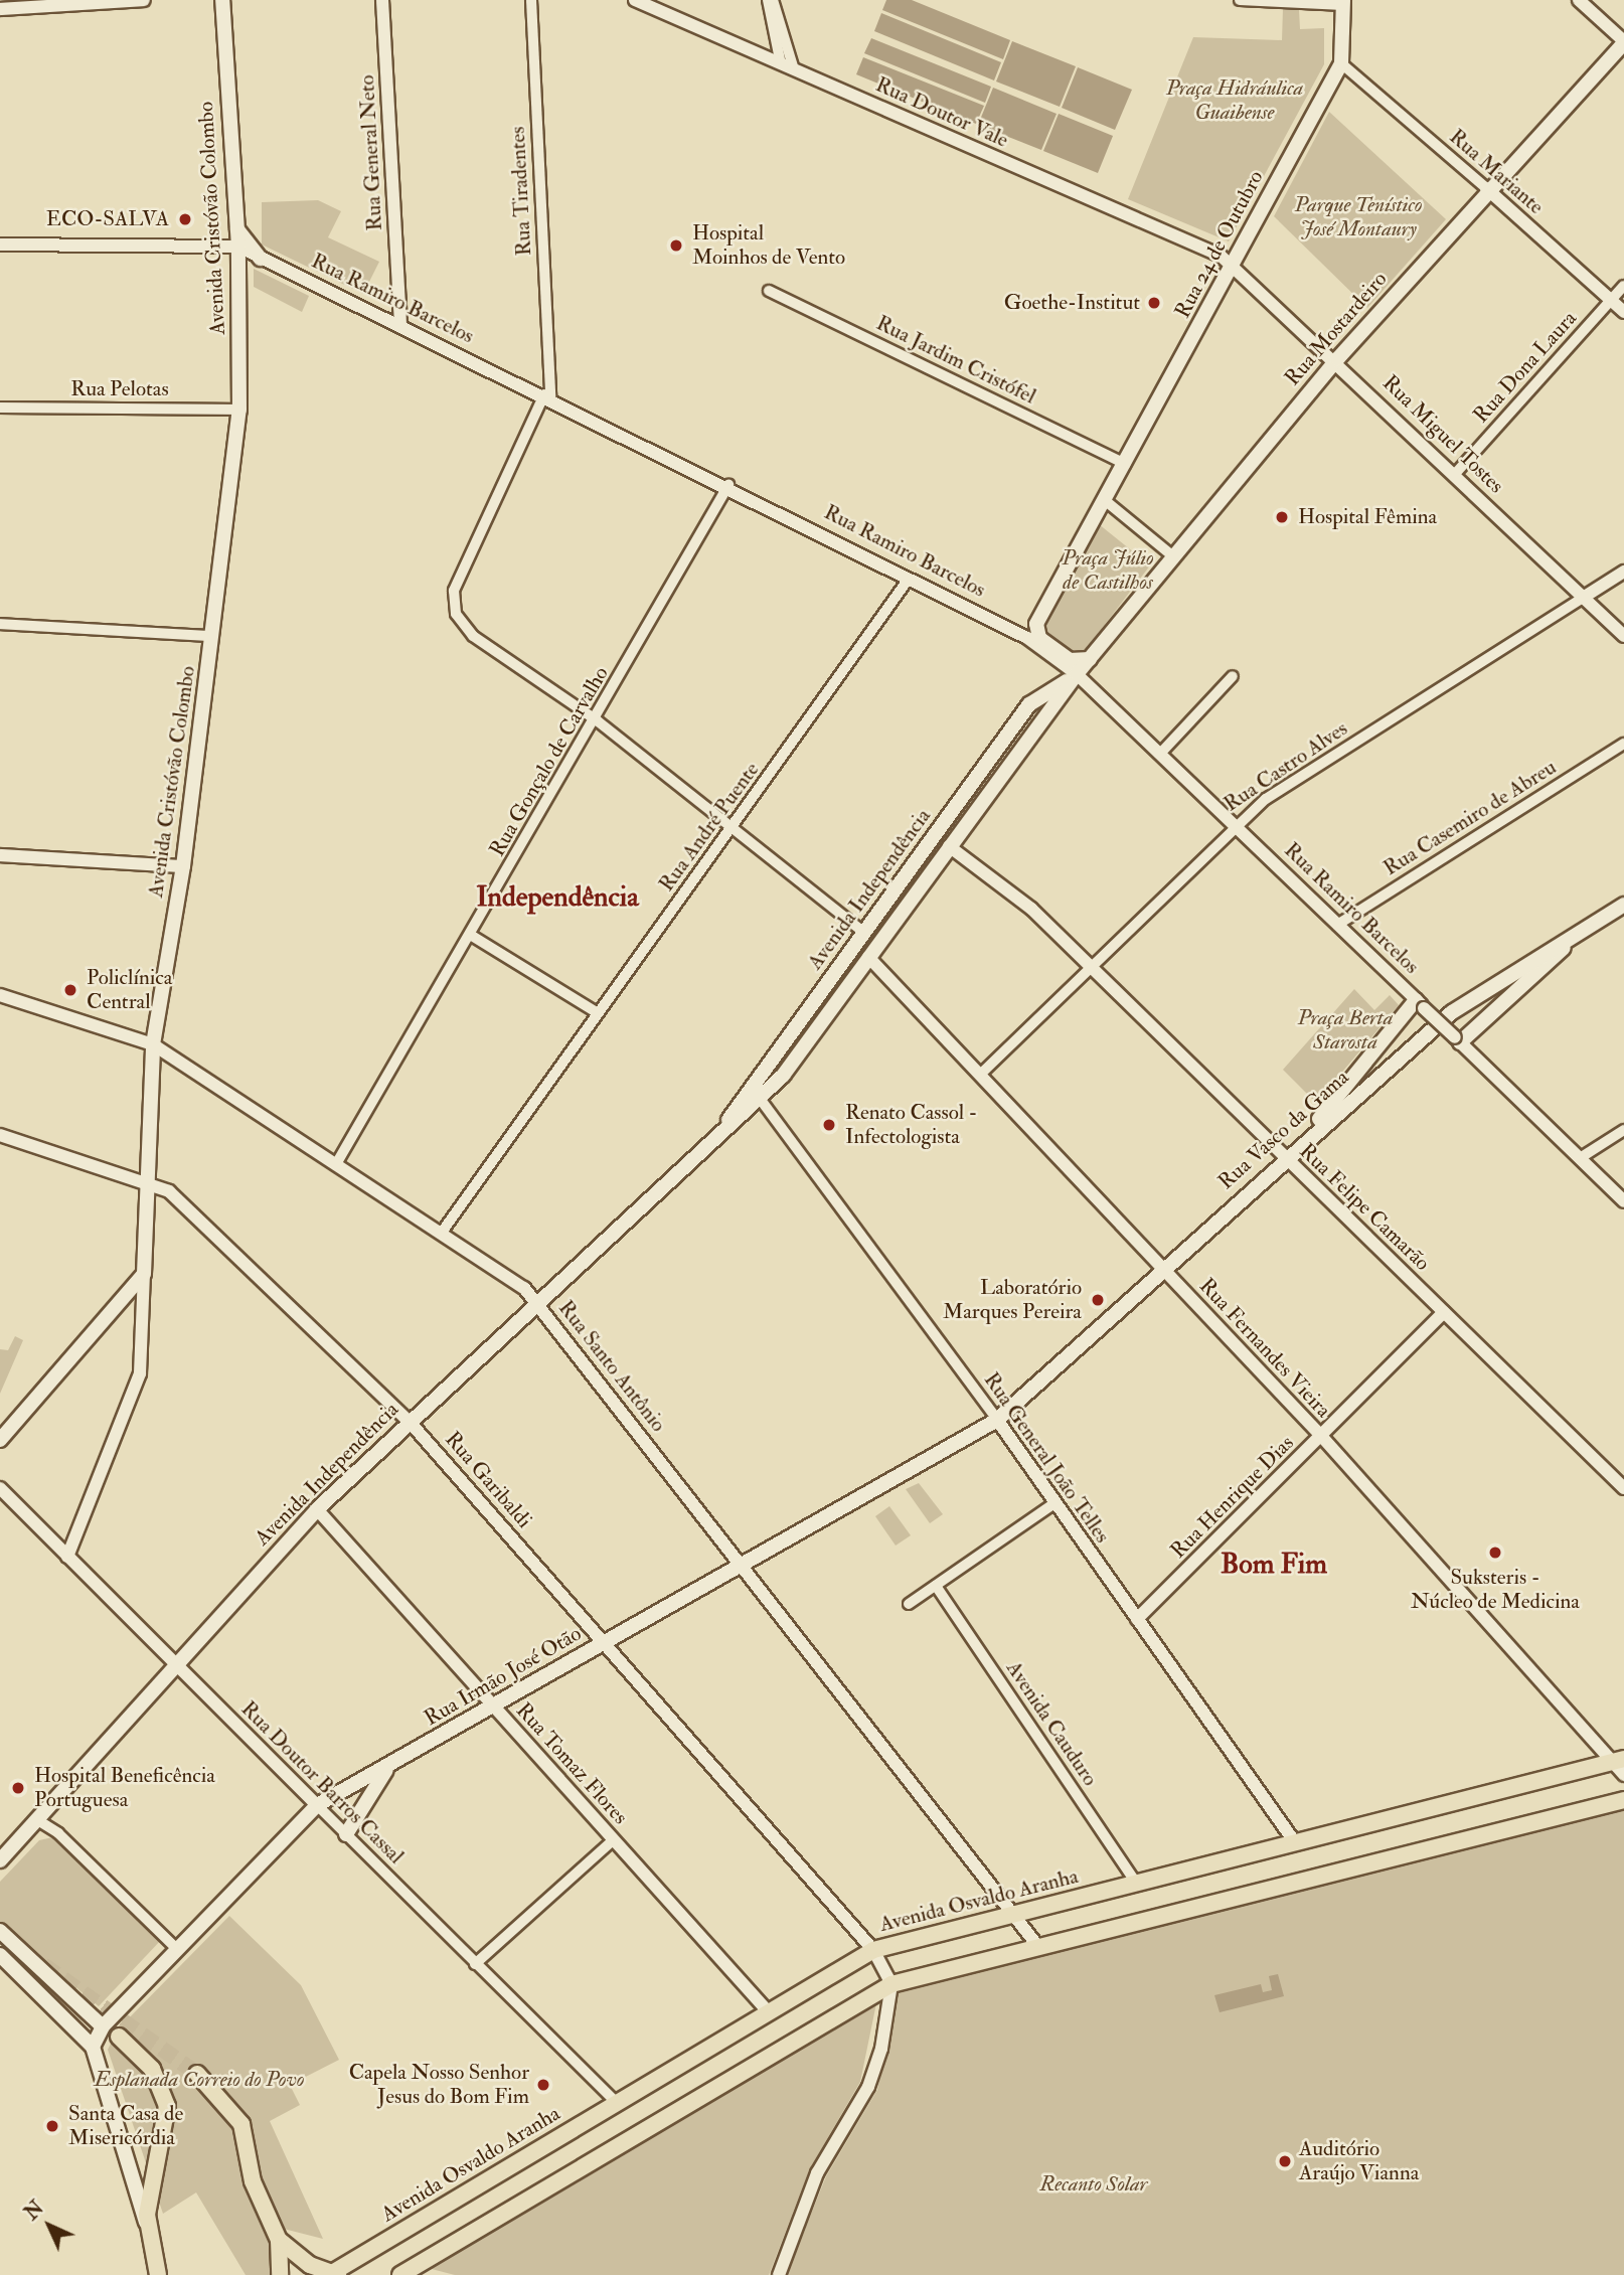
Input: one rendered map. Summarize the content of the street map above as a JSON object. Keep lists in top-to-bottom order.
{
  "streets": {
    "main road": [
      "Avenida Cristóvão Colombo",
      "Rua 24 de Outubro",
      "Rua Mostardeiro",
      "Avenida Independência",
      "Rua Vasco da Gama",
      "Rua Irmão José Otão",
      "Avenida Osvaldo Aranha"
    ],
    "street": [
      "Rua Doutor Vale",
      "Rua General Neto",
      "Rua Mariante",
      "Rua Tiradentes",
      "Rua Ramiro Barcelos",
      "Rua Jardim Cristófel",
      "Rua Dona Laura",
      "Rua Pelotas",
      "Rua Miguel Tostes",
      "Rua Gonçalo de Carvalho",
      "Rua Castro Alves",
      "Rua Casemiro de Abreu",
      "Rua André Puente",
      "Rua Felipe Camarão",
      "Rua Fernandes Vieira",
      "Rua Santo Antônio",
      "Rua General João Telles",
      "Rua Garibaldi",
      "Rua Henrique Dias",
      "Avenida Cauduro",
      "Rua Tomaz Flores",
      "Rua Doutor Barros Cassal"
    ]
  },
  "crossings": [
    ["Rua Doutor Vale", "Rua 24 de Outubro"],
    ["Rua Doutor Vale", "Rua Miguel Tostes"],
    ["Rua General Neto", "Rua Ramiro Barcelos"],
    ["Rua Mariante", "Rua 24 de Outubro"],
    ["Rua Mariante", "Rua Mostardeiro"],
    ["Rua Mariante", "Rua Dona Laura"],
    ["Rua Tiradentes", "Rua Ramiro Barcelos"],
    ["Rua Tiradentes", "Rua Gonçalo de Carvalho"],
    ["Avenida Cristóvão Colombo", "Rua Ramiro Barcelos"],
    ["Avenida Cristóvão Colombo", "Rua Pelotas"],
    ["Avenida Cristóvão Colombo", "Rua Santo Antônio"],
    ["Avenida Cristóvão Colombo", "Rua Garibaldi"],
    ["Avenida Cristóvão Colombo", "Rua Doutor Barros Cassal"],
    ["Rua 24 de Outubro", "Rua Jardim Cristófel"],
    ["Rua 24 de Outubro", "Rua Miguel Tostes"],
    ["Rua Ramiro Barcelos", "Rua Gonçalo de Carvalho"],
    ["Rua Ramiro Barcelos", "Rua Castro Alves"],
    ["Rua Ramiro Barcelos", "Rua Casemiro de Abreu"],
    ["Rua Ramiro Barcelos", "Rua André Puente"],
    ["Rua Ramiro Barcelos", "Avenida Independência"],
    ["Rua Mostardeiro", "Rua Miguel Tostes"],
    ["Rua Mostardeiro", "Avenida Independência"],
    ["Rua Dona Laura", "Rua Miguel Tostes"],
    ["Rua Miguel Tostes", "Rua Castro Alves"],
    ["Rua Gonçalo de Carvalho", "Rua Santo Antônio"],
    ["Rua Castro Alves", "Rua Felipe Camarão"],
    ["Rua Castro Alves", "Rua Fernandes Vieira"],
    ["Rua André Puente", "Rua Santo Antônio"],
    ["Avenida Independência", "Rua Felipe Camarão"],
    ["Avenida Independência", "Rua Fernandes Vieira"],
    ["Avenida Independência", "Rua Santo Antônio"],
    ["Avenida Independência", "Rua General João Telles"],
    ["Avenida Independência", "Rua Garibaldi"],
    ["Avenida Independência", "Rua Tomaz Flores"],
    ["Avenida Independência", "Rua Doutor Barros Cassal"],
    ["Rua Vasco da Gama", "Rua Felipe Camarão"],
    ["Rua Vasco da Gama", "Rua Fernandes Vieira"],
    ["Rua Vasco da Gama", "Rua General João Telles"],
    ["Rua Vasco da Gama", "Rua Irmão José Otão"],
    ["Rua Felipe Camarão", "Rua Henrique Dias"],
    ["Rua Fernandes Vieira", "Rua Henrique Dias"],
    ["Rua Fernandes Vieira", "Avenida Osvaldo Aranha"],
    ["Rua Santo Antônio", "Rua Irmão José Otão"],
    ["Rua Santo Antônio", "Avenida Osvaldo Aranha"],
    ["Rua General João Telles", "Rua Henrique Dias"],
    ["Rua General João Telles", "Rua Irmão José Otão"],
    ["Rua General João Telles", "Avenida Osvaldo Aranha"],
    ["Rua Garibaldi", "Rua Irmão José Otão"],
    ["Rua Garibaldi", "Avenida Osvaldo Aranha"],
    ["Rua Irmão José Otão", "Rua Tomaz Flores"],
    ["Rua Irmão José Otão", "Rua Doutor Barros Cassal"],
    ["Avenida Cauduro", "Avenida Osvaldo Aranha"],
    ["Rua Tomaz Flores", "Avenida Osvaldo Aranha"],
    ["Rua Doutor Barros Cassal", "Avenida Osvaldo Aranha"]
  ],
  "districts": ["Independência", "Bom Fim"],
  "parks": [
    "Praça Hidráulica Guaibense",
    "Parque Tenístico José Montaury",
    "Praça Júlio de Castilhos",
    "Praça Berta Starosta",
    "Esplanada Correio do Povo",
    "Recanto Solar"
  ],
  "places": [
    "ECO-SALVA",
    "Hospital Moinhos de Vento",
    "Goethe-Institut",
    "Hospital Fêmina",
    "Policlínica Central",
    "Renato Cassol - Infectologista",
    "Laboratório Marques Pereira",
    "Suksteris - Núcleo de Medicina",
    "Hospital Beneficência Portuguesa",
    "Capela Nosso Senhor Jesus do Bom Fim",
    "Santa Casa de Misericórdia",
    "Auditório Araújo Vianna"
  ],
  "north": "top left"
}
